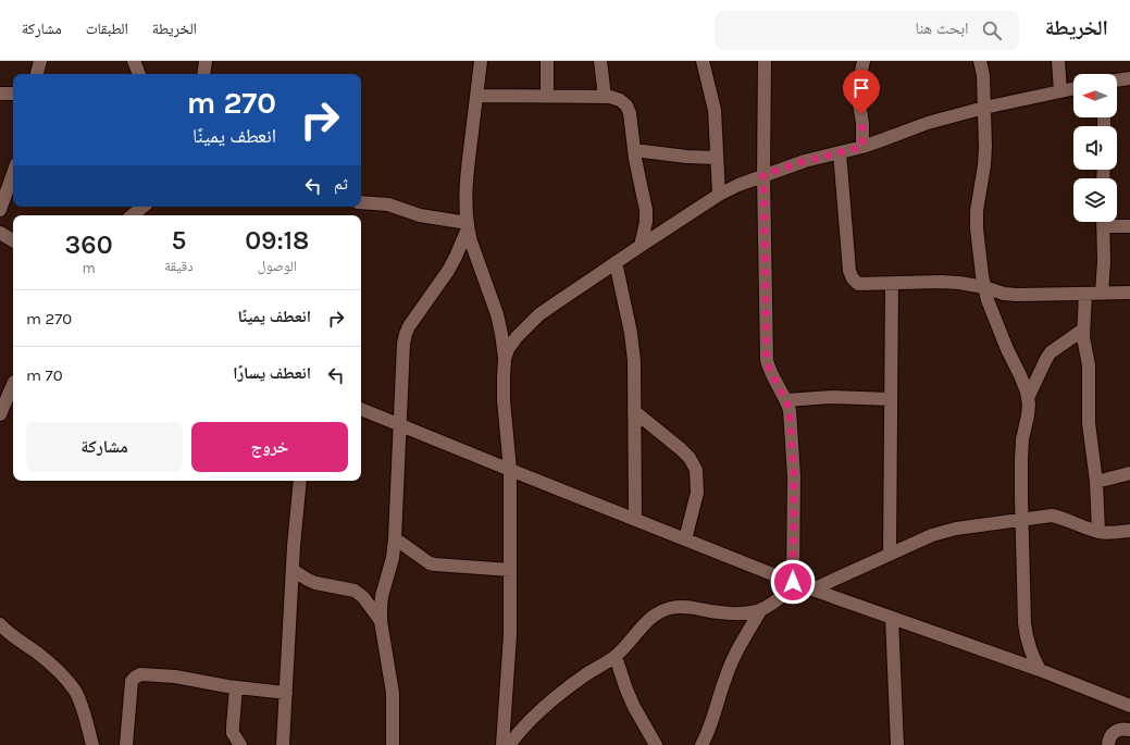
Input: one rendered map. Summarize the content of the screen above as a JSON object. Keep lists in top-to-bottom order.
{
  "north": "left",
  "page": {
    "header": "الخريطة",
    "search": "ابحث هنا",
    "nav": ["الخريطة", "الطبقات", "مشاركة"],
    "turn": ["270 m", "انعطف يمينًا"],
    "then": "ثم",
    "eta": [
      "09:18",
      "الوصول",
      "5",
      "دقيقة",
      "360",
      "m"
    ],
    "list": [
      {
        "name": "انعطف يمينًا",
        "value": "270 m"
      },
      {
        "name": "انعطف يسارًا",
        "value": "70 m"
      }
    ],
    "buttons": ["خروج", "مشاركة"]
  }
}
